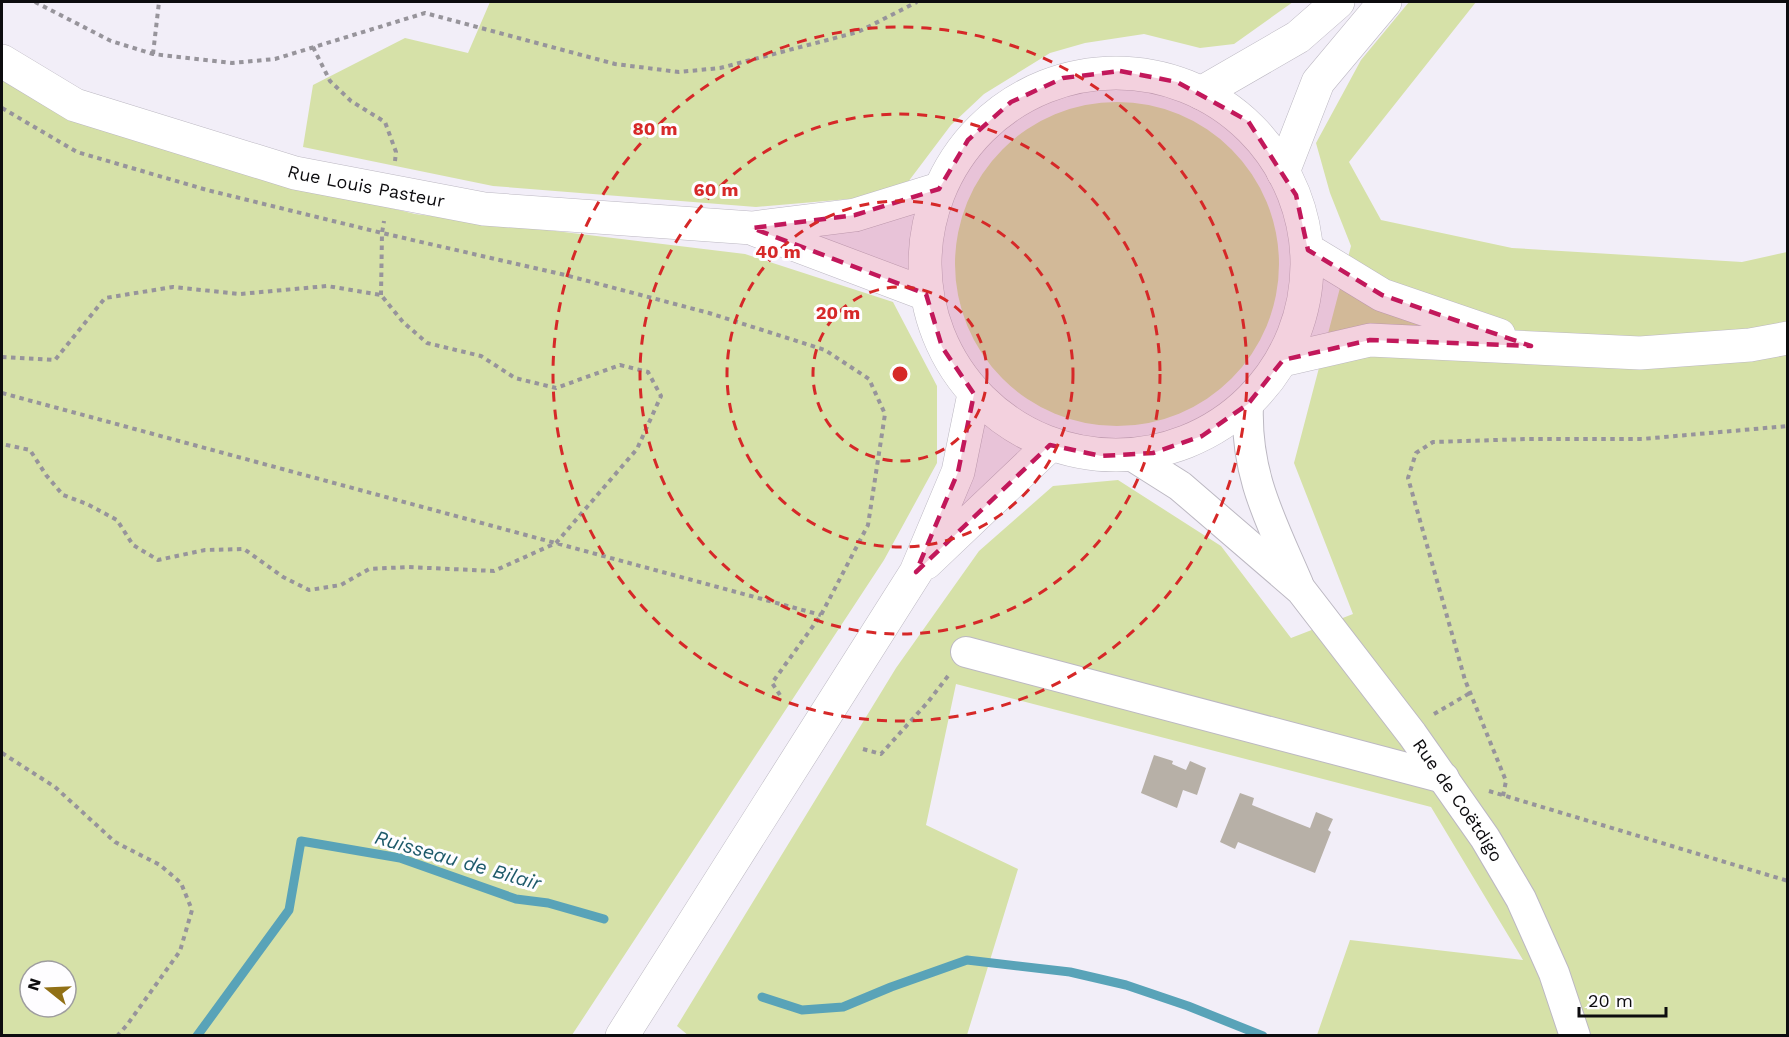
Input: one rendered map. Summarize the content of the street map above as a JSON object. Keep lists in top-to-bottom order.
{
  "streets": {
    "main road": ["Rue Louis Pasteur"],
    "street": ["Rue de Coëtdigo"]
  },
  "water": ["Ruisseau de Bilair"],
  "scale_bar": "20 m",
  "north": "left",
  "rings": [
    "80 m",
    "60 m",
    "40 m",
    "20 m"
  ]
}
